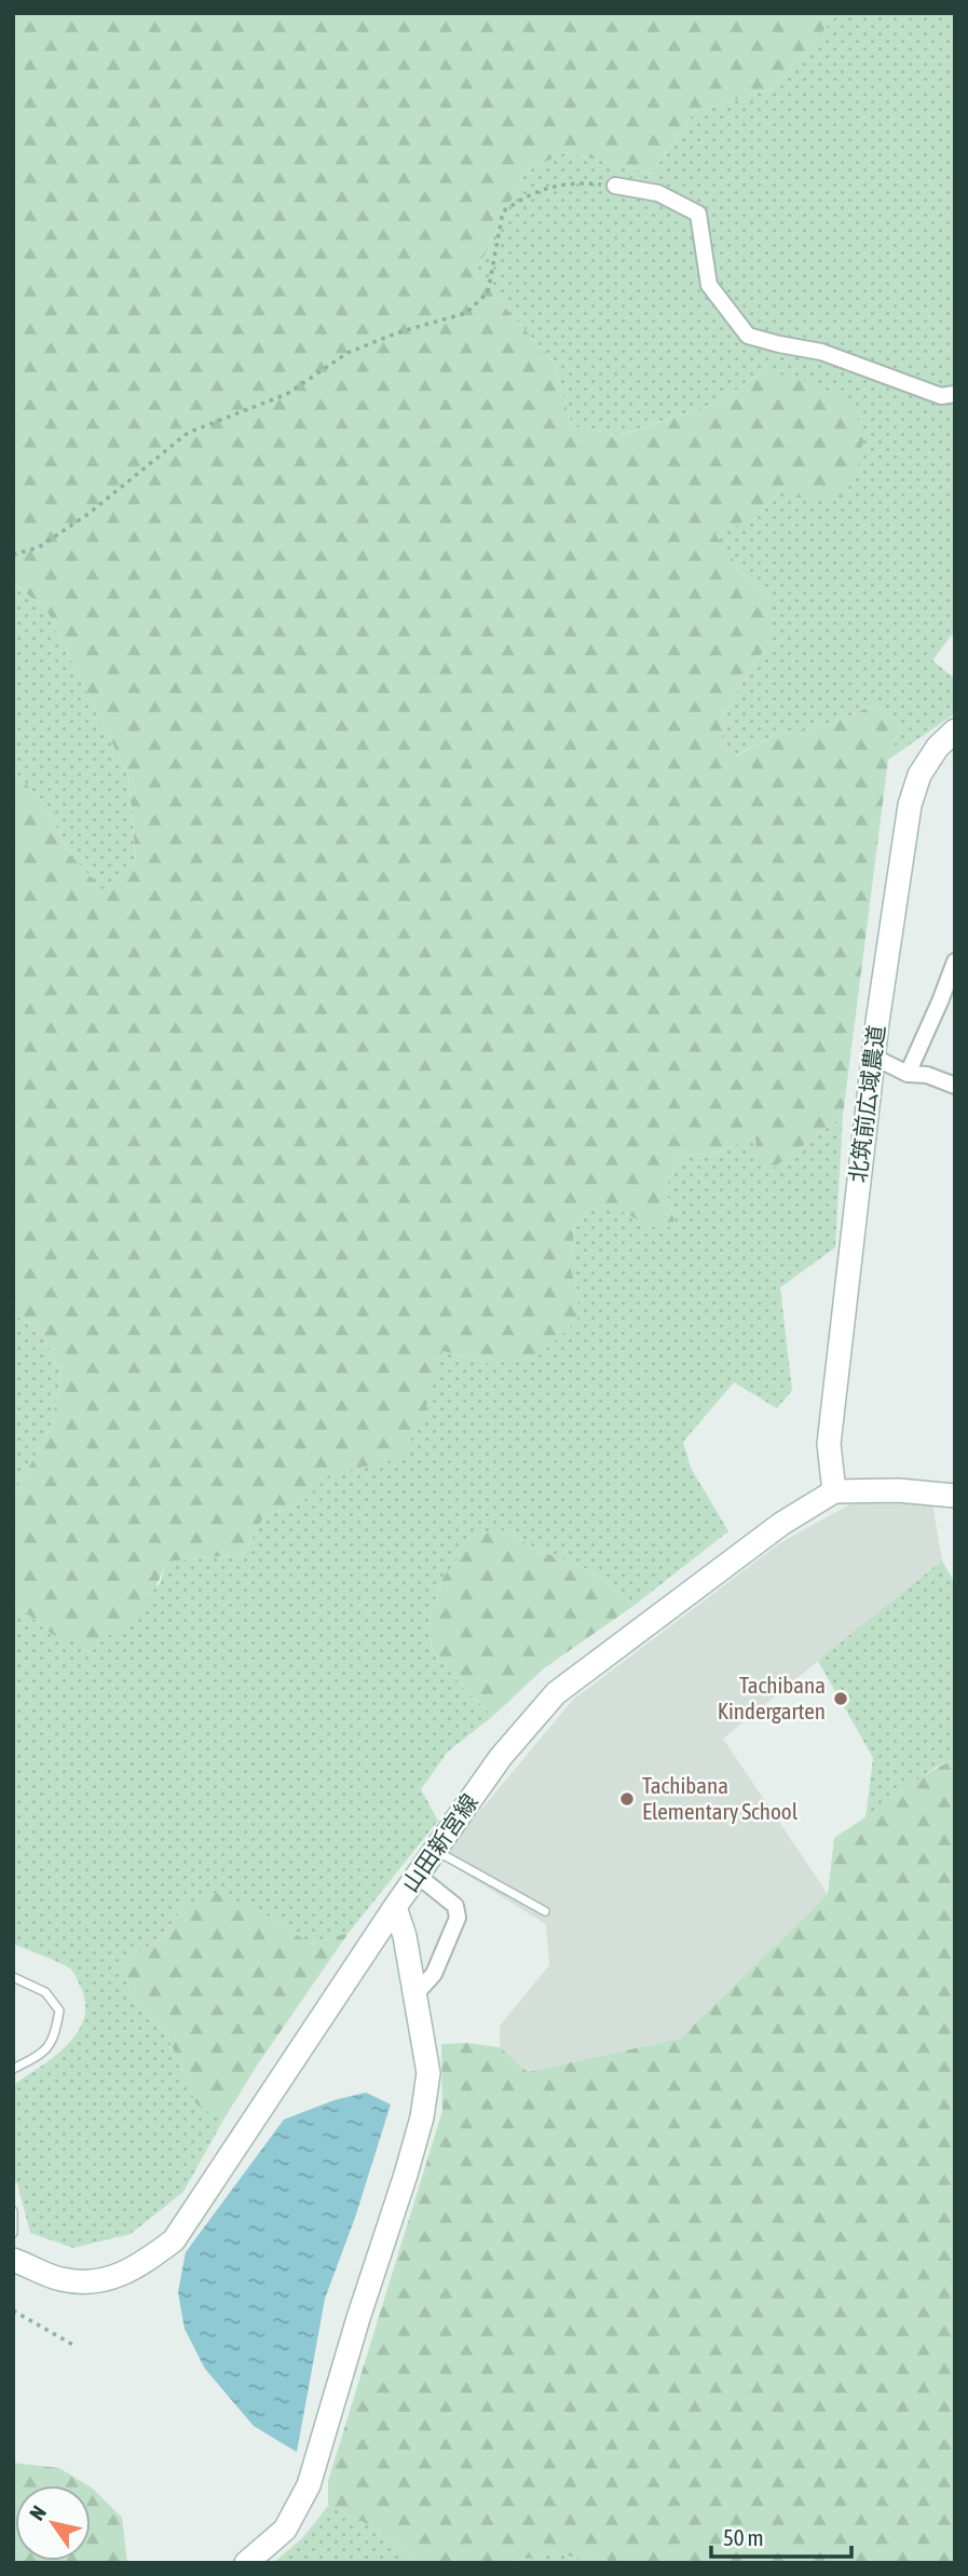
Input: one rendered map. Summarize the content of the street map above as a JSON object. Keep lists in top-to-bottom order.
{
  "streets": {
    "street": ["北筑前広域農道", "山田新宮線"]
  },
  "crossings": [
    ["北筑前広域農道", "山田新宮線"]
  ],
  "places": ["Tachibana Kindergarten", "Tachibana Elementary School"],
  "scale_bar": "50 m",
  "north": "top left"
}
